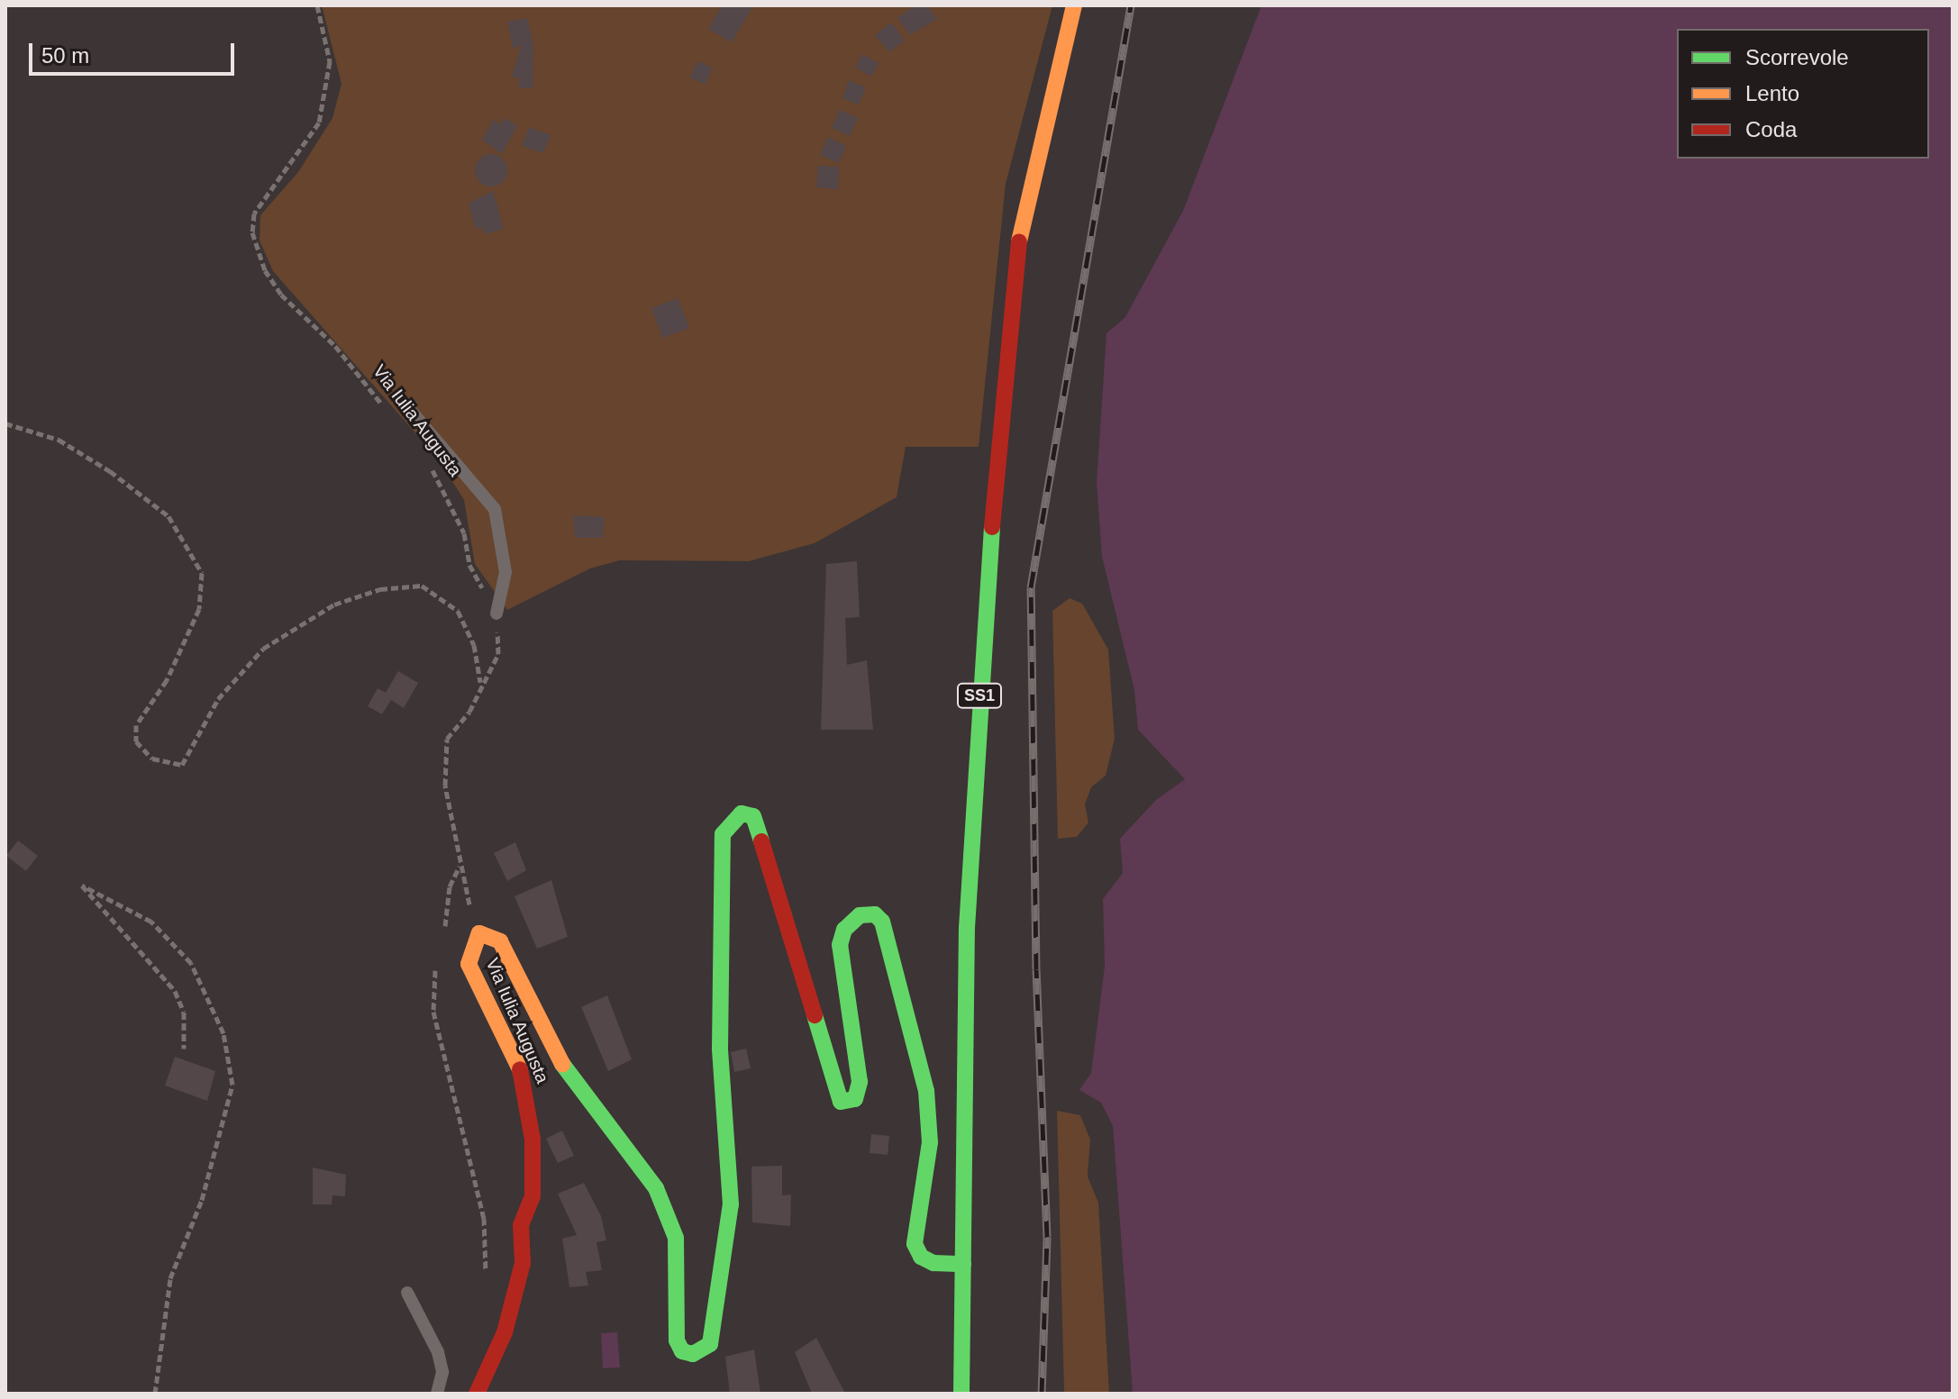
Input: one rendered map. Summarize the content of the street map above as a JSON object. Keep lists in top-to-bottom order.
{
  "streets": {
    "street": ["Via Iulia Augusta", "SS1"]
  },
  "legend": ["Scorrevole", "Lento", "Coda"],
  "scale_bar": "50 m"
}
